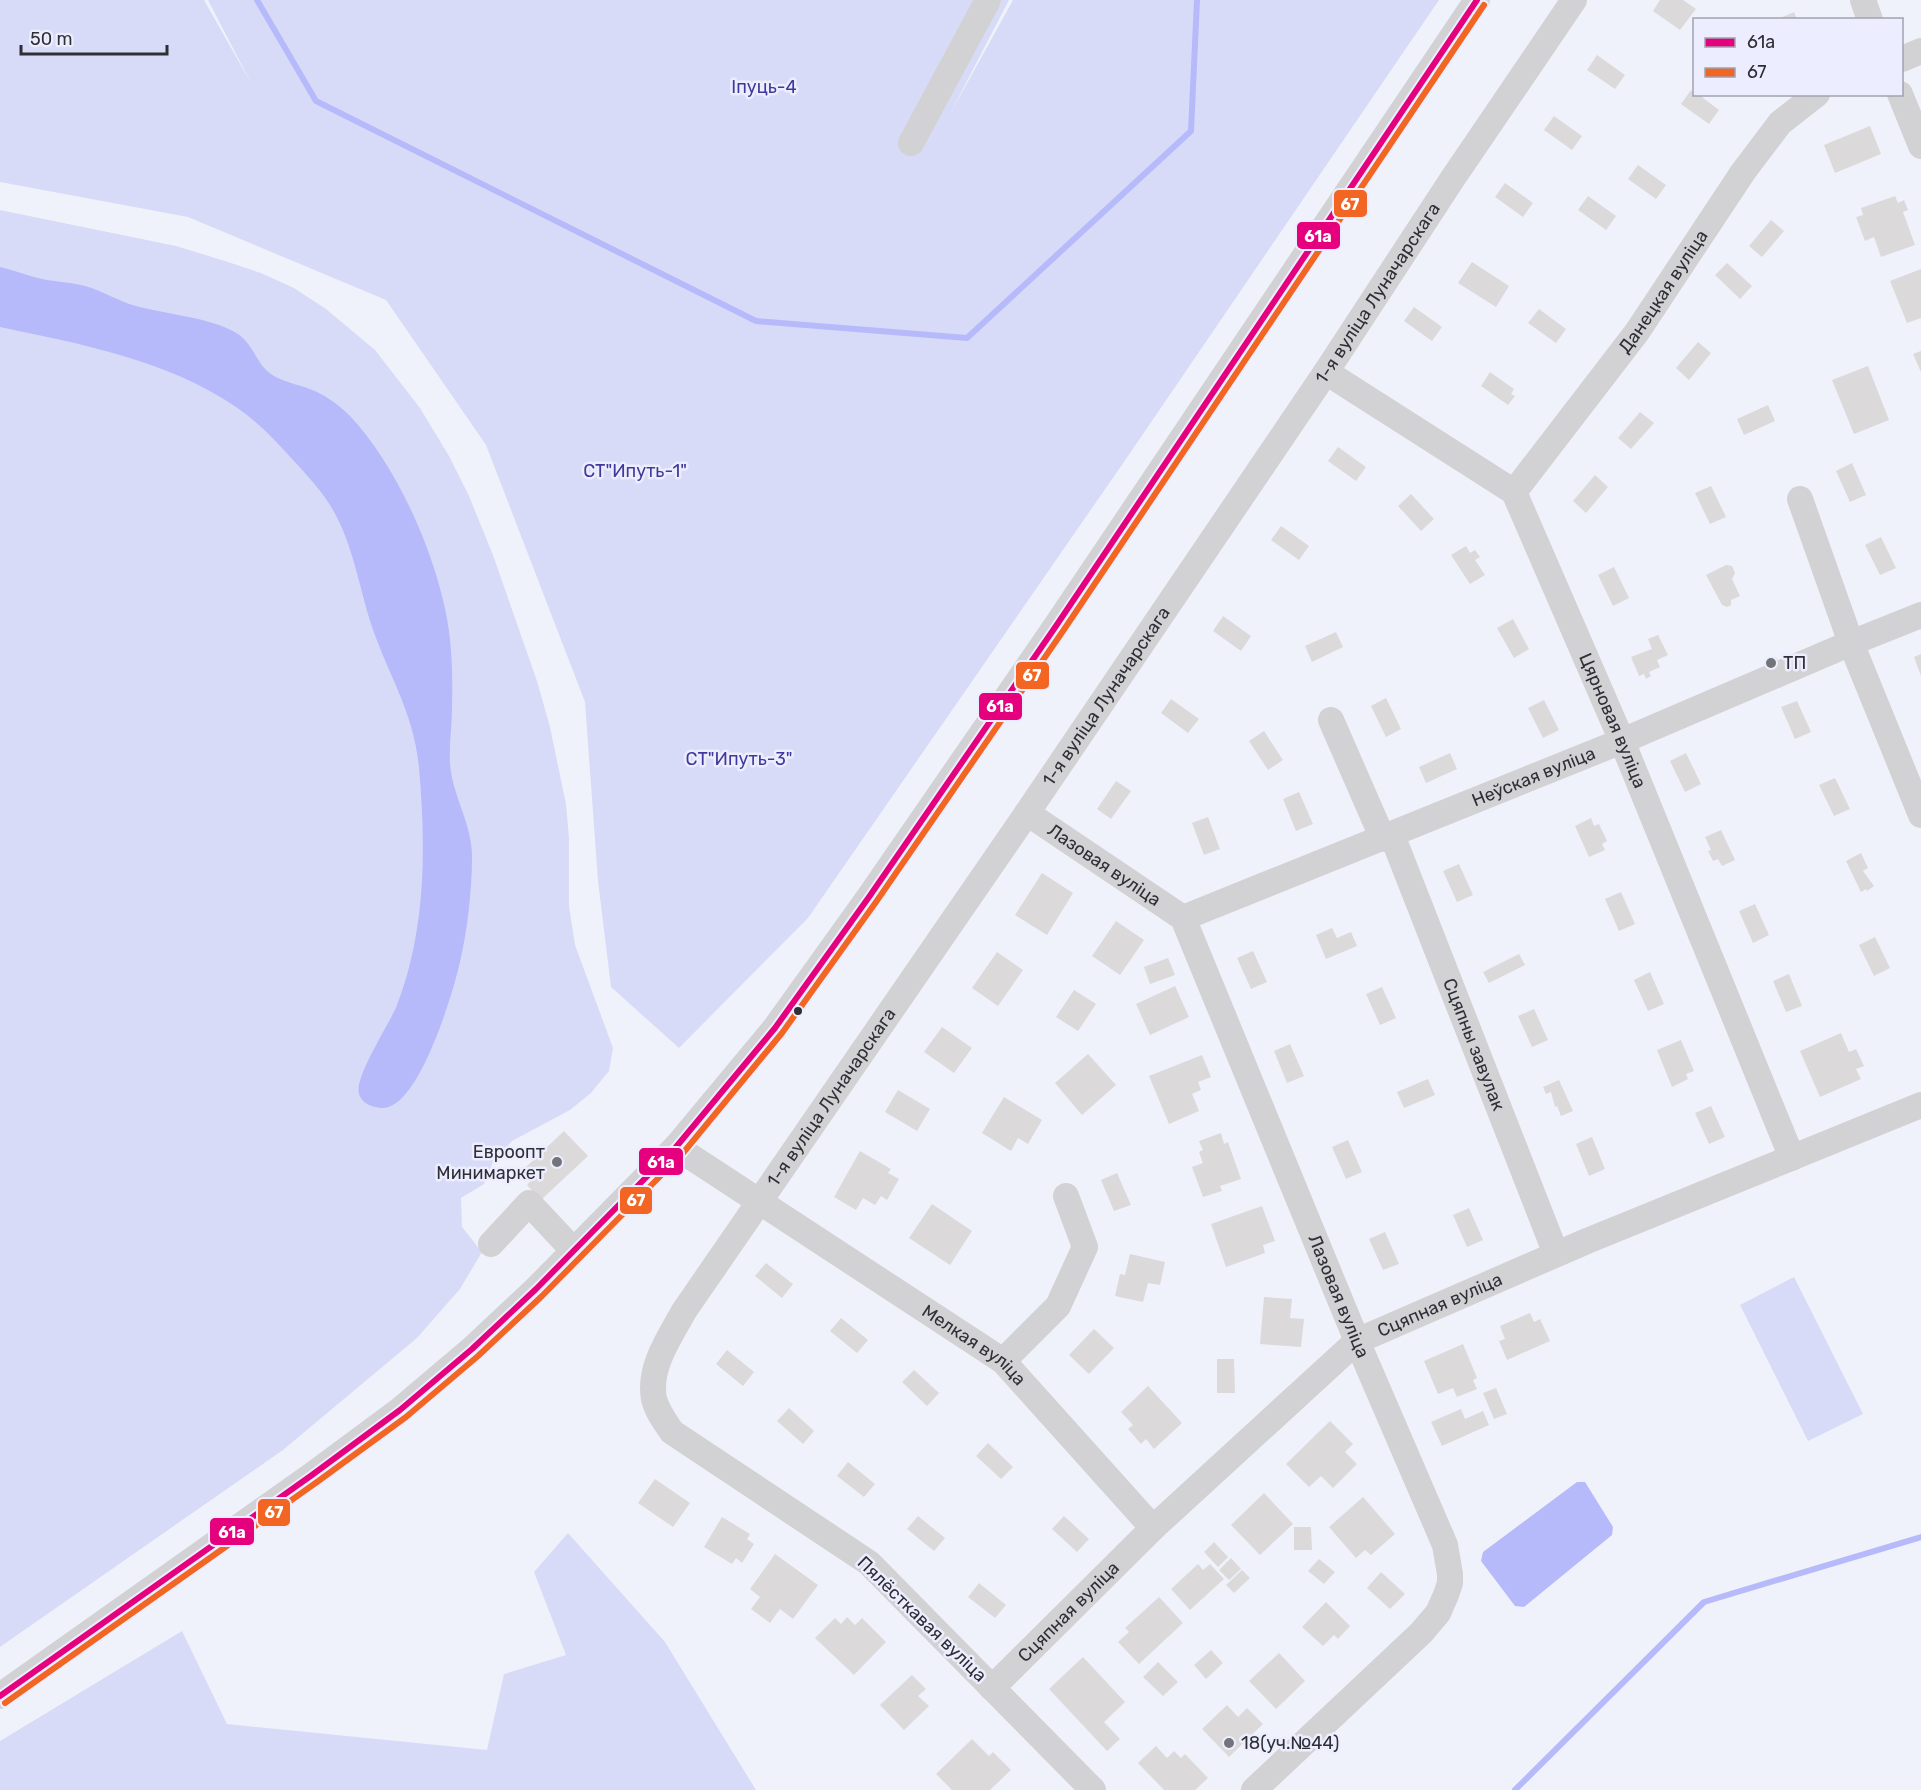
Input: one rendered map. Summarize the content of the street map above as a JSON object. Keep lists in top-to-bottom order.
{
  "streets": {
    "street": [
      "Данецкая вуліца",
      "1-я вуліца Луначарскага",
      "Цярновая вуліца",
      "Неўская вуліца",
      "Лазовая вуліца",
      "Сцяпны завулак",
      "Сцяпная вуліца",
      "Мелкая вуліца",
      "Пялёсткавая вуліца"
    ]
  },
  "crossings": [
    ["Данецкая вуліца", "Цярновая вуліца"],
    ["1-я вуліца Луначарскага", "Лазовая вуліца"],
    ["1-я вуліца Луначарскага", "Мелкая вуліца"],
    ["1-я вуліца Луначарскага", "Пялёсткавая вуліца"],
    ["Цярновая вуліца", "Неўская вуліца"],
    ["Цярновая вуліца", "Сцяпная вуліца"],
    ["Неўская вуліца", "Лазовая вуліца"],
    ["Неўская вуліца", "Сцяпны завулак"],
    ["Лазовая вуліца", "Сцяпная вуліца"],
    ["Сцяпны завулак", "Сцяпная вуліца"],
    ["Сцяпная вуліца", "Мелкая вуліца"],
    ["Сцяпная вуліца", "Пялёсткавая вуліца"]
  ],
  "parks": ["Іпуць-4", "СТ\"Ипуть-1\"", "СТ\"Ипуть-3\""],
  "places": ["ТП", "Евроопт Минимаркет", "18(уч.№44)"],
  "lines": ["transit line 61а", "transit line 67"],
  "legend": ["61а", "67"],
  "scale_bar": "50 m"
}
